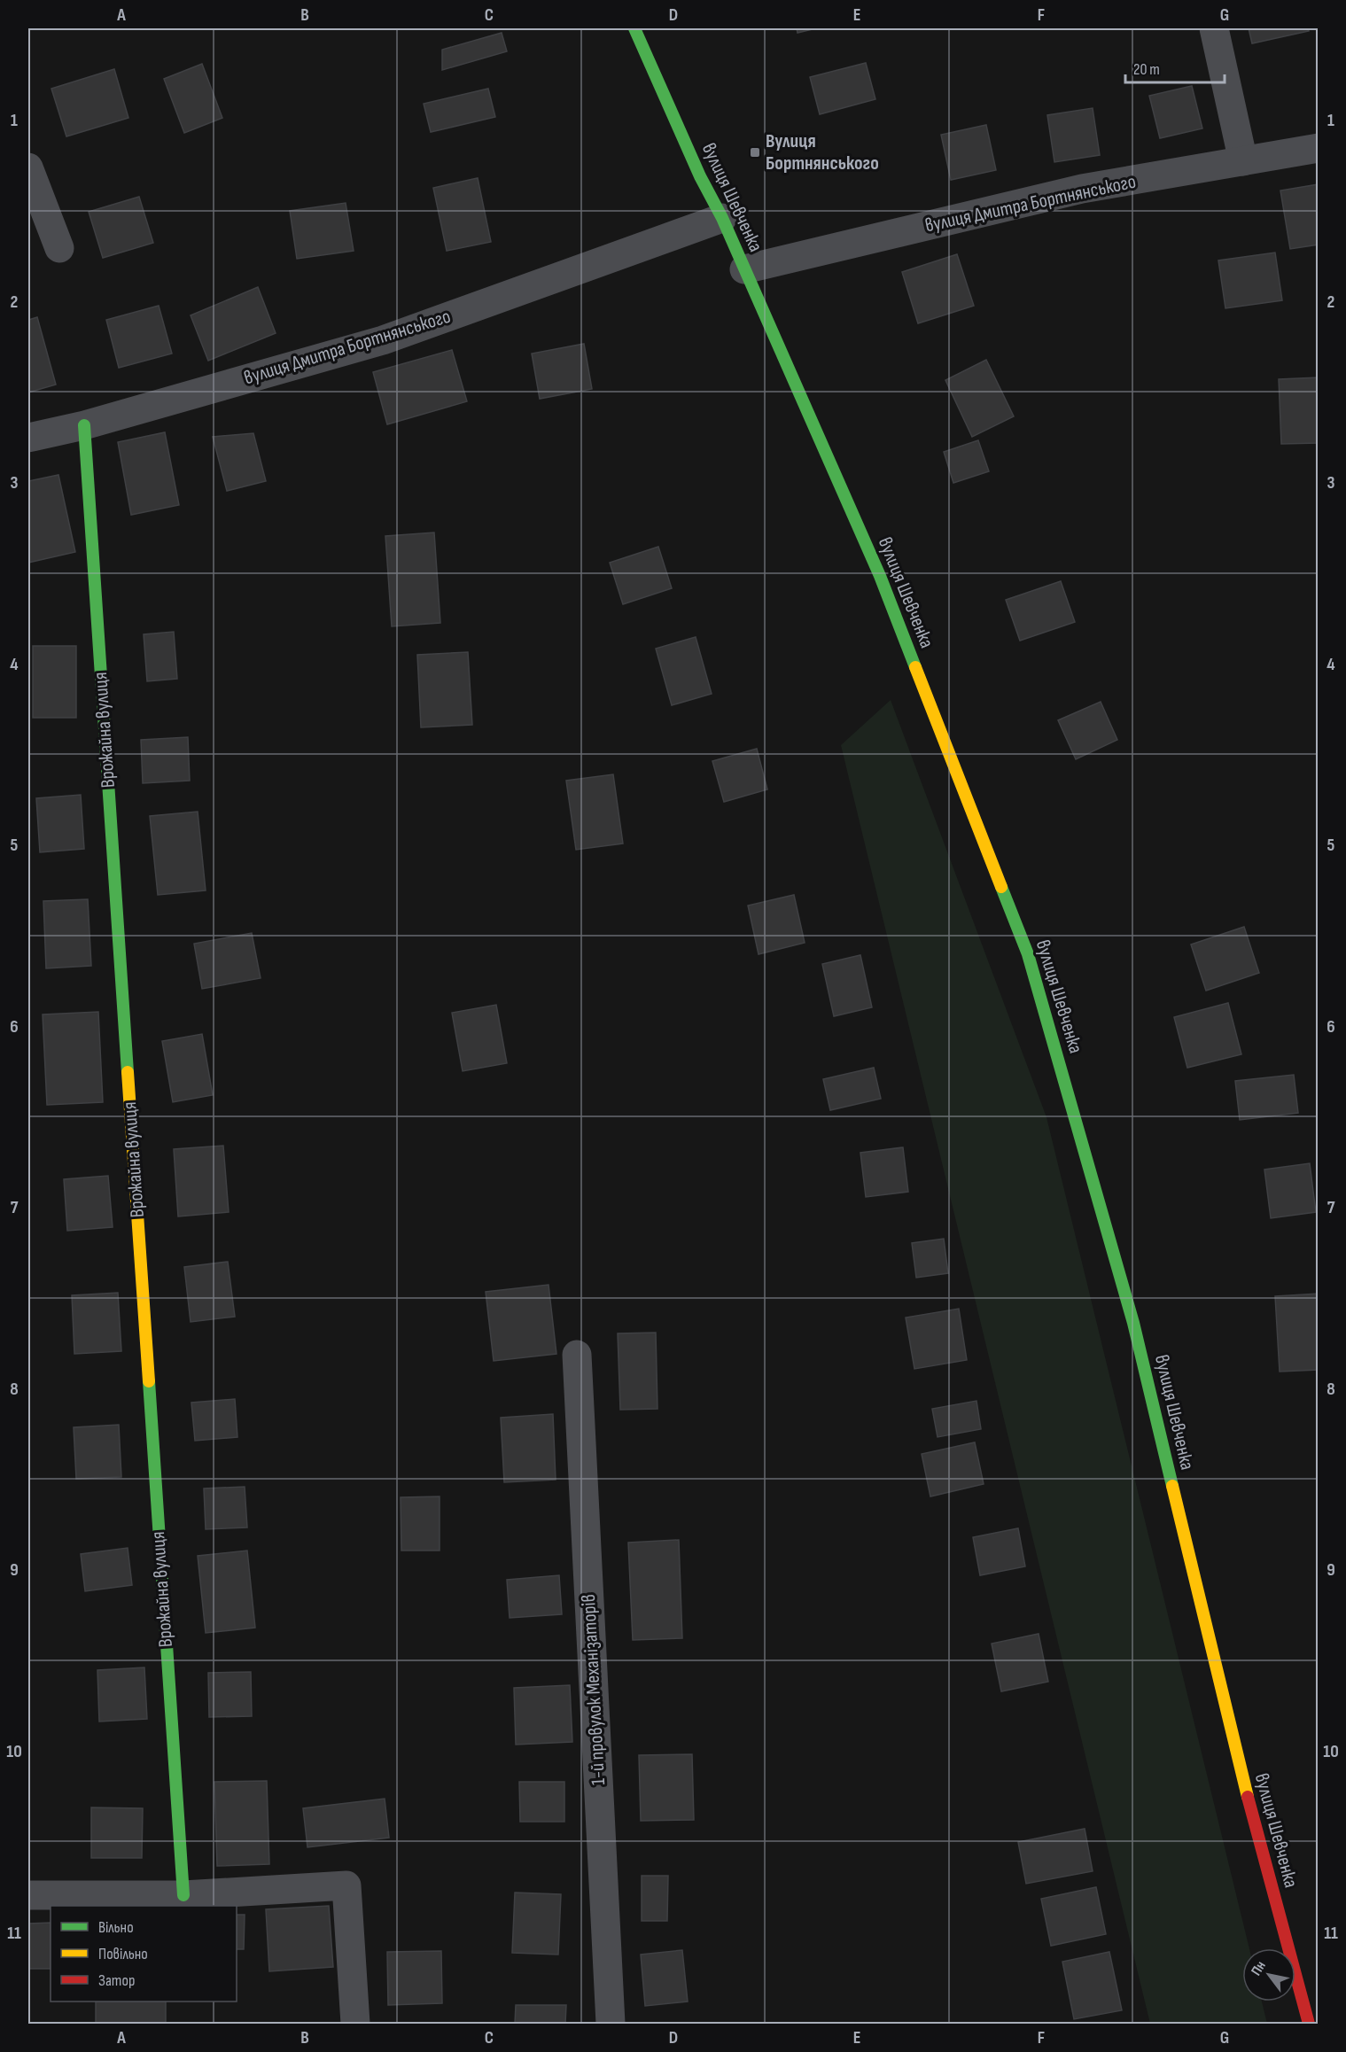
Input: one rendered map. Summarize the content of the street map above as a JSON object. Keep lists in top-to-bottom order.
{
  "streets": {
    "main road": ["вулиця Шевченка", "Врожайна вулиця"],
    "street": ["вулиця Дмитра Бортнянського", "1-й провулок Механізаторів"]
  },
  "crossings": [
    ["вулиця Шевченка", "вулиця Дмитра Бортнянського"],
    ["вулиця Дмитра Бортнянського", "Врожайна вулиця"]
  ],
  "places": {
    "transit": ["Вулиця Бортнянського"]
  },
  "legend": ["Вільно", "Повільно", "Затор"],
  "scale_bar": "20 m",
  "north": "top left",
  "grid": {
    "columns": [
      "A",
      "B",
      "C",
      "D",
      "E",
      "F",
      "G"
    ],
    "rows": [
      "1",
      "2",
      "3",
      "4",
      "5",
      "6",
      "7",
      "8",
      "9",
      "10",
      "11"
    ]
  }
}
